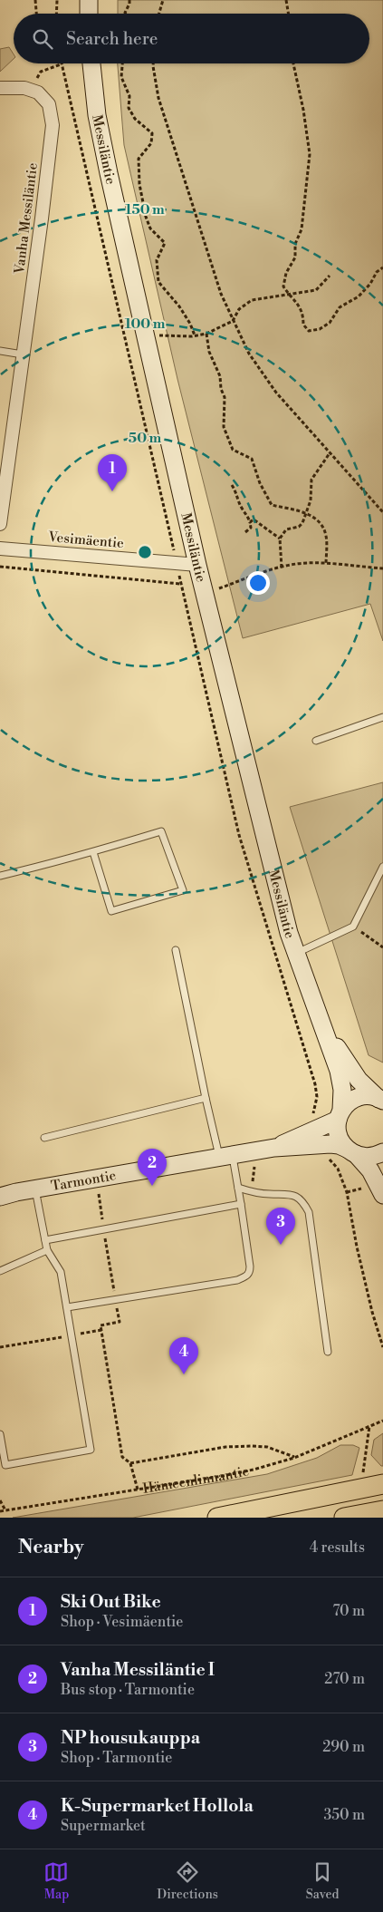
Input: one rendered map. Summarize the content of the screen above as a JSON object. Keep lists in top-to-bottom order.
{
  "streets": {
    "street": [
      "Messiläntie",
      "Vanha Messiläntie",
      "Vesimäentie",
      "Tarmontie"
    ],
    "path": ["Hämeenlinnantie"]
  },
  "crossings": [
    ["Messiläntie", "Vesimäentie"],
    ["Messiläntie", "Tarmontie"]
  ],
  "page": {
    "search": "Search here",
    "pins": [
      "1",
      "2",
      "3",
      "4"
    ],
    "heading": ["Nearby", "4 results"],
    "list": [
      {
        "mark": "1",
        "name": "Ski Out Bike",
        "note": "Shop · Vesimäentie",
        "value": "70 m"
      },
      {
        "mark": "2",
        "name": "Vanha Messiläntie I",
        "note": "Bus stop · Tarmontie",
        "value": "270 m"
      },
      {
        "mark": "3",
        "name": "NP housukauppa",
        "note": "Shop · Tarmontie",
        "value": "290 m"
      },
      {
        "mark": "4",
        "name": "K-Supermarket Hollola",
        "note": "Supermarket",
        "value": "350 m"
      }
    ],
    "nav": ["Map", "Directions", "Saved"]
  },
  "rings": ["150 m", "100 m", "50 m"]
}
